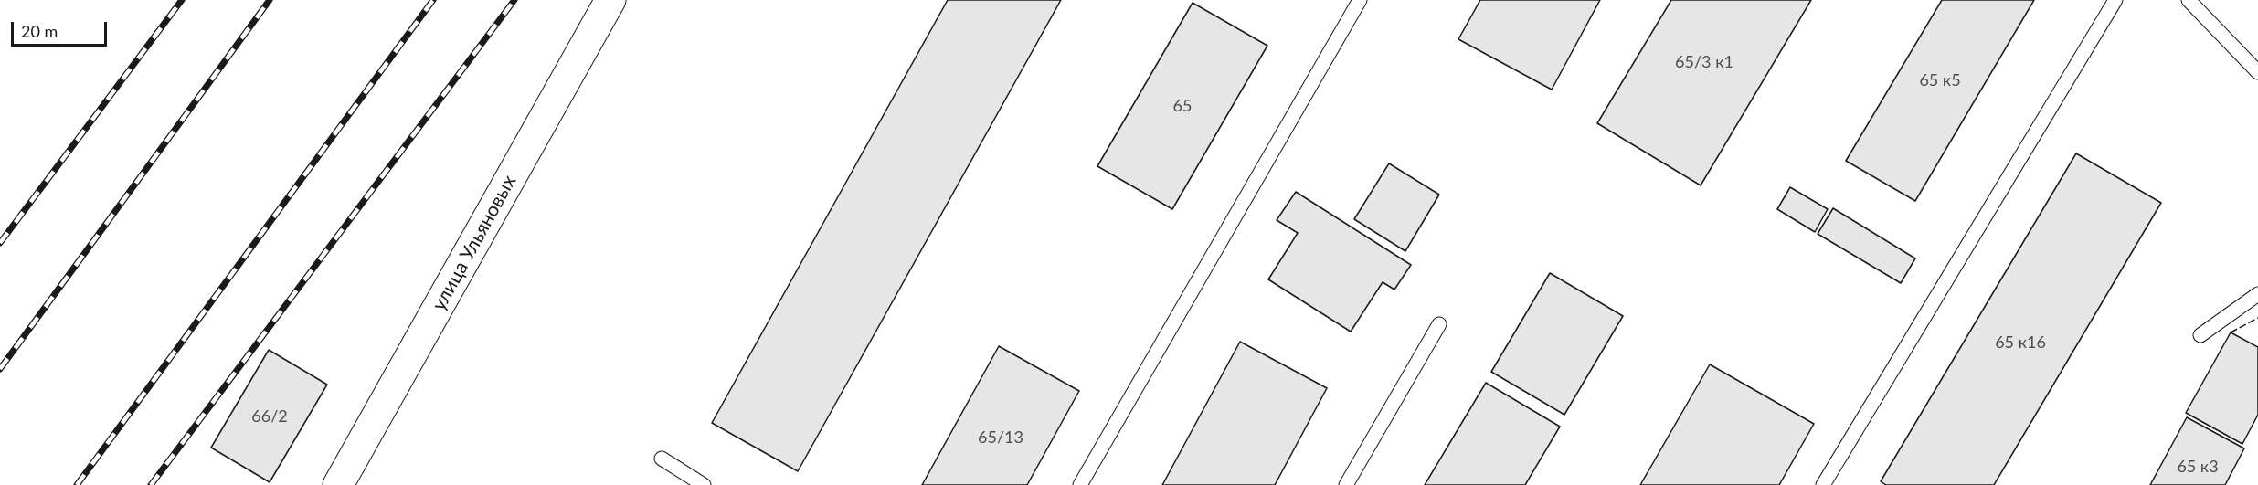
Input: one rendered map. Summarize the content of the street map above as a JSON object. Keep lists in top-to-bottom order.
{
  "streets": {
    "street": ["улица Ульяновых"]
  },
  "house_numbers": [
    "65/3 к1",
    "65 к5",
    "65",
    "65 к16",
    "66/2",
    "65/13",
    "65 к3"
  ],
  "scale_bar": "20 m"
}
